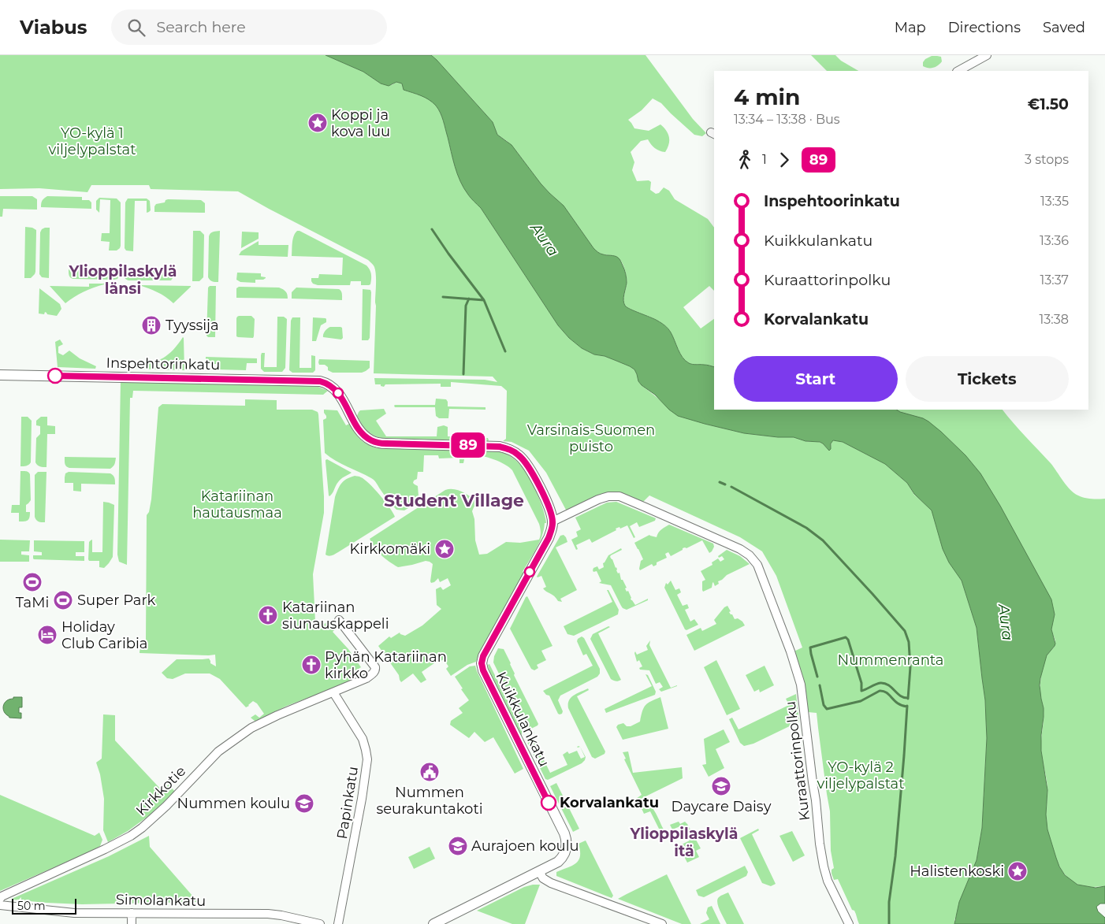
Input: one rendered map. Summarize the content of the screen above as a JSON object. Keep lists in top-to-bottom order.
{
  "streets": {
    "street": [
      "Inspehtorinkatu",
      "Kuikkulankatu",
      "Kuraattorinpolku",
      "Kirkkotie",
      "Papinkatu",
      "Simolankatu"
    ]
  },
  "crossings": [
    ["Inspehtorinkatu", "Kuikkulankatu"],
    ["Inspehtorinkatu", "Kuraattorinpolku"],
    ["Kuikkulankatu", "Kuraattorinpolku"],
    ["Kirkkotie", "Papinkatu"]
  ],
  "districts": ["Ylioppilaskylä länsi", "Student Village", "Ylioppilaskylä itä"],
  "water": ["Aura"],
  "parks": [
    "YO-kylä 1 viljelypalstat",
    "Varsinais-Suomen puisto",
    "Katariinan hautausmaa",
    "Nummenranta",
    "YO-kylä 2 viljelypalstat"
  ],
  "places": {
    "place": ["Koppi ja kova luu", "Kirkkomäki", "Halistenkoski"],
    "building": ["Tyyssija"],
    "sports": ["TaMi", "Super Park"],
    "church": ["Katariinan siunauskappeli", "Pyhän Katariinan kirkko"],
    "hotel": ["Holiday Club Caribia"],
    "public building": ["Nummen seurakuntakoti"],
    "school or university": ["Daycare Daisy", "Nummen koulu", "Aurajoen koulu"],
    "other": ["Korvalankatu"]
  },
  "lines": ["bus line 89"],
  "scale_bar": "50 m",
  "page": {
    "header": "Viabus",
    "search": "Search here",
    "nav": ["Map", "Directions", "Saved"],
    "on_map": "89",
    "heading": ["4 min", "13:34 – 13:38 · Bus", "€1.50"],
    "legs": ["1", "89", "3 stops"],
    "list": [
      {
        "name": "Inspehtoorinkatu",
        "value": "13:35"
      },
      {
        "name": "Kuikkulankatu",
        "value": "13:36"
      },
      {
        "name": "Kuraattorinpolku",
        "value": "13:37"
      },
      {
        "name": "Korvalankatu",
        "value": "13:38"
      }
    ],
    "buttons": ["Start", "Tickets"],
    "scale": "50 m"
  }
}
